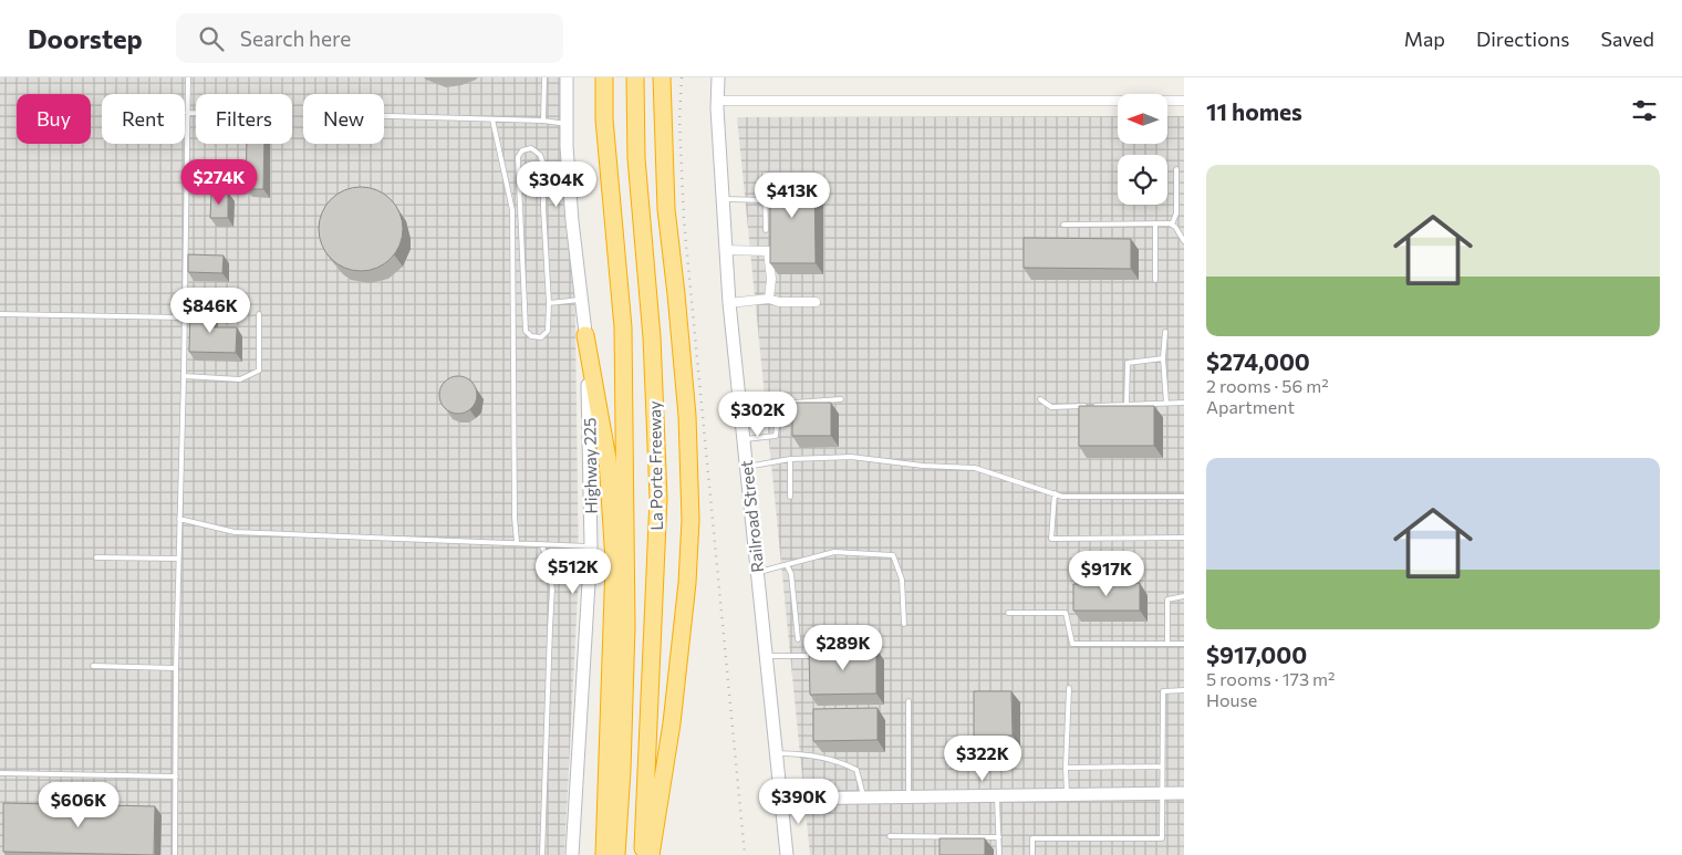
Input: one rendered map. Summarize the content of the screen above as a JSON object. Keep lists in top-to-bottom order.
{
  "streets": {
    "highway": ["La Porte Freeway"],
    "street": ["Highway 225", "Railroad Street"]
  },
  "north": "left",
  "page": {
    "header": "Doorstep",
    "search": "Search here",
    "nav": ["Map", "Directions", "Saved"],
    "heading": "11 homes",
    "chip": [
      "Buy",
      "Rent",
      "Filters",
      "New"
    ],
    "list": [
      {
        "name": "$274,000",
        "note": "2 rooms · 56 m² · Apartment"
      },
      {
        "name": "$917,000",
        "note": "5 rooms · 173 m² · House"
      }
    ],
    "price": [
      "$274K",
      "$304K",
      "$413K",
      "$846K",
      "$302K",
      "$512K",
      "$917K",
      "$289K",
      "$322K",
      "$390K",
      "$606K"
    ]
  }
}
